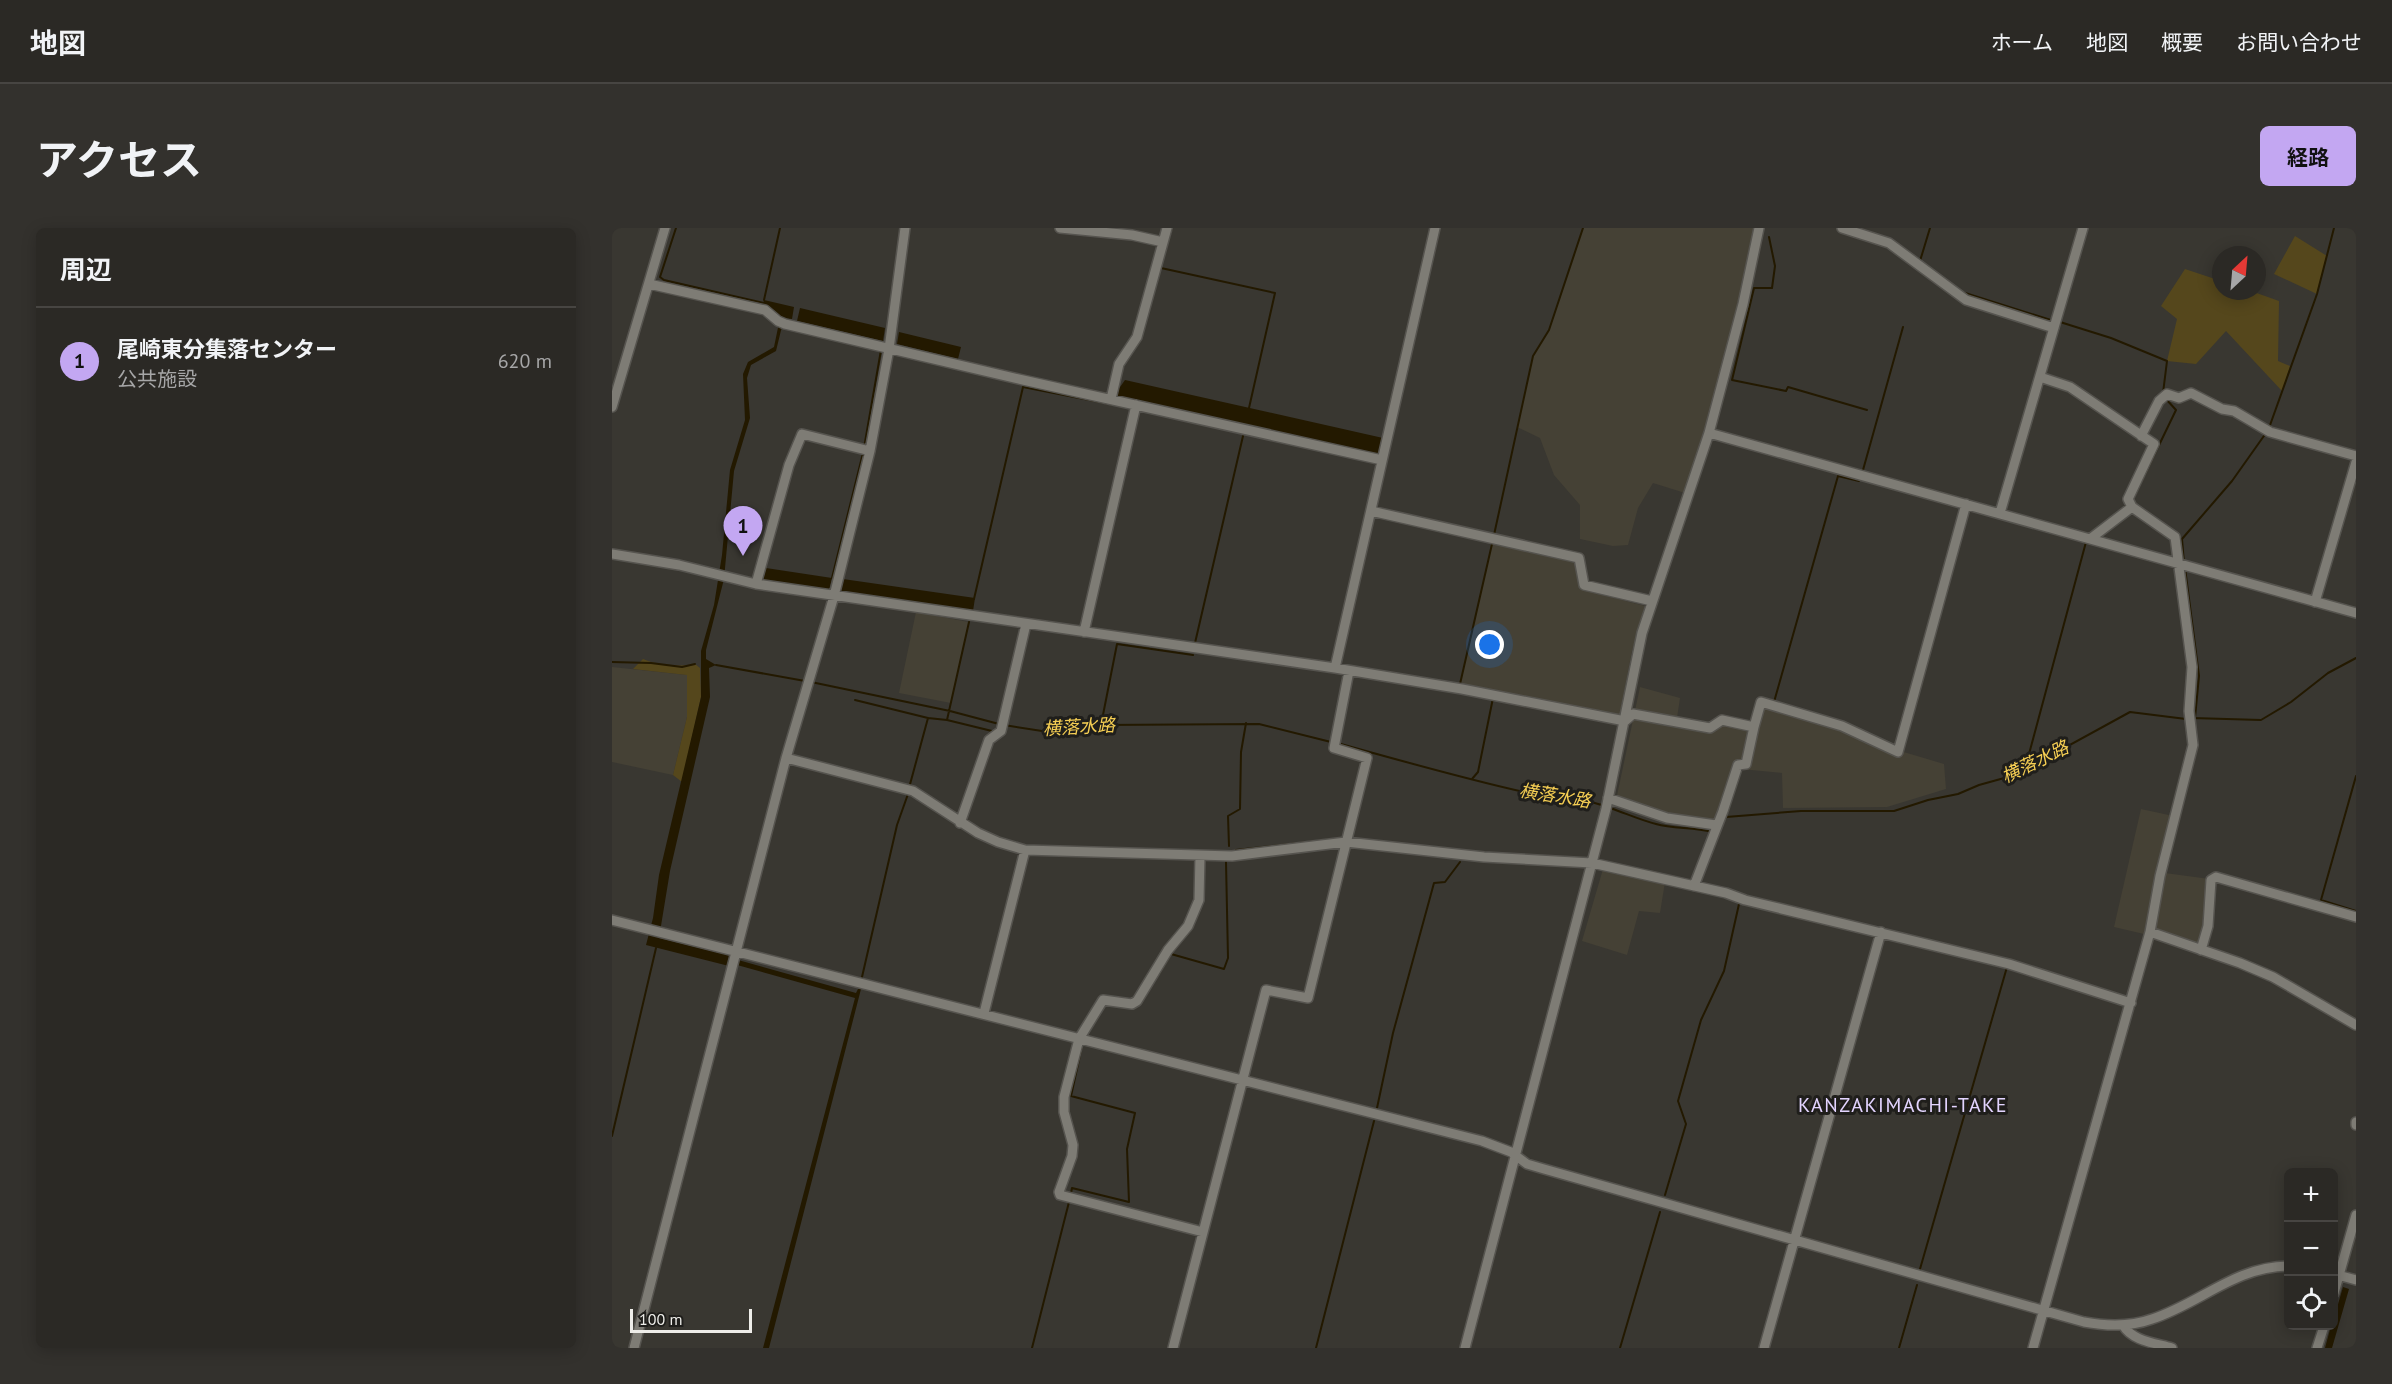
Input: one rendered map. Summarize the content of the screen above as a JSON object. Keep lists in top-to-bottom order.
{
  "districts": ["KANZAKIMACHI-TAKE"],
  "water": ["横落水路"],
  "scale_bar": "100 m",
  "north": "top right",
  "page": {
    "header": "地図",
    "nav": [
      "ホーム",
      "地図",
      "概要",
      "お問い合わせ"
    ],
    "title": "アクセス",
    "buttons": "経路",
    "heading": "周辺",
    "list": [
      {
        "mark": "1",
        "name": "尾崎東分集落センター",
        "note": "公共施設",
        "value": "620 m"
      }
    ],
    "pins": "1",
    "map_buttons": ["+", "−"],
    "scale": "100 m"
  }
}
